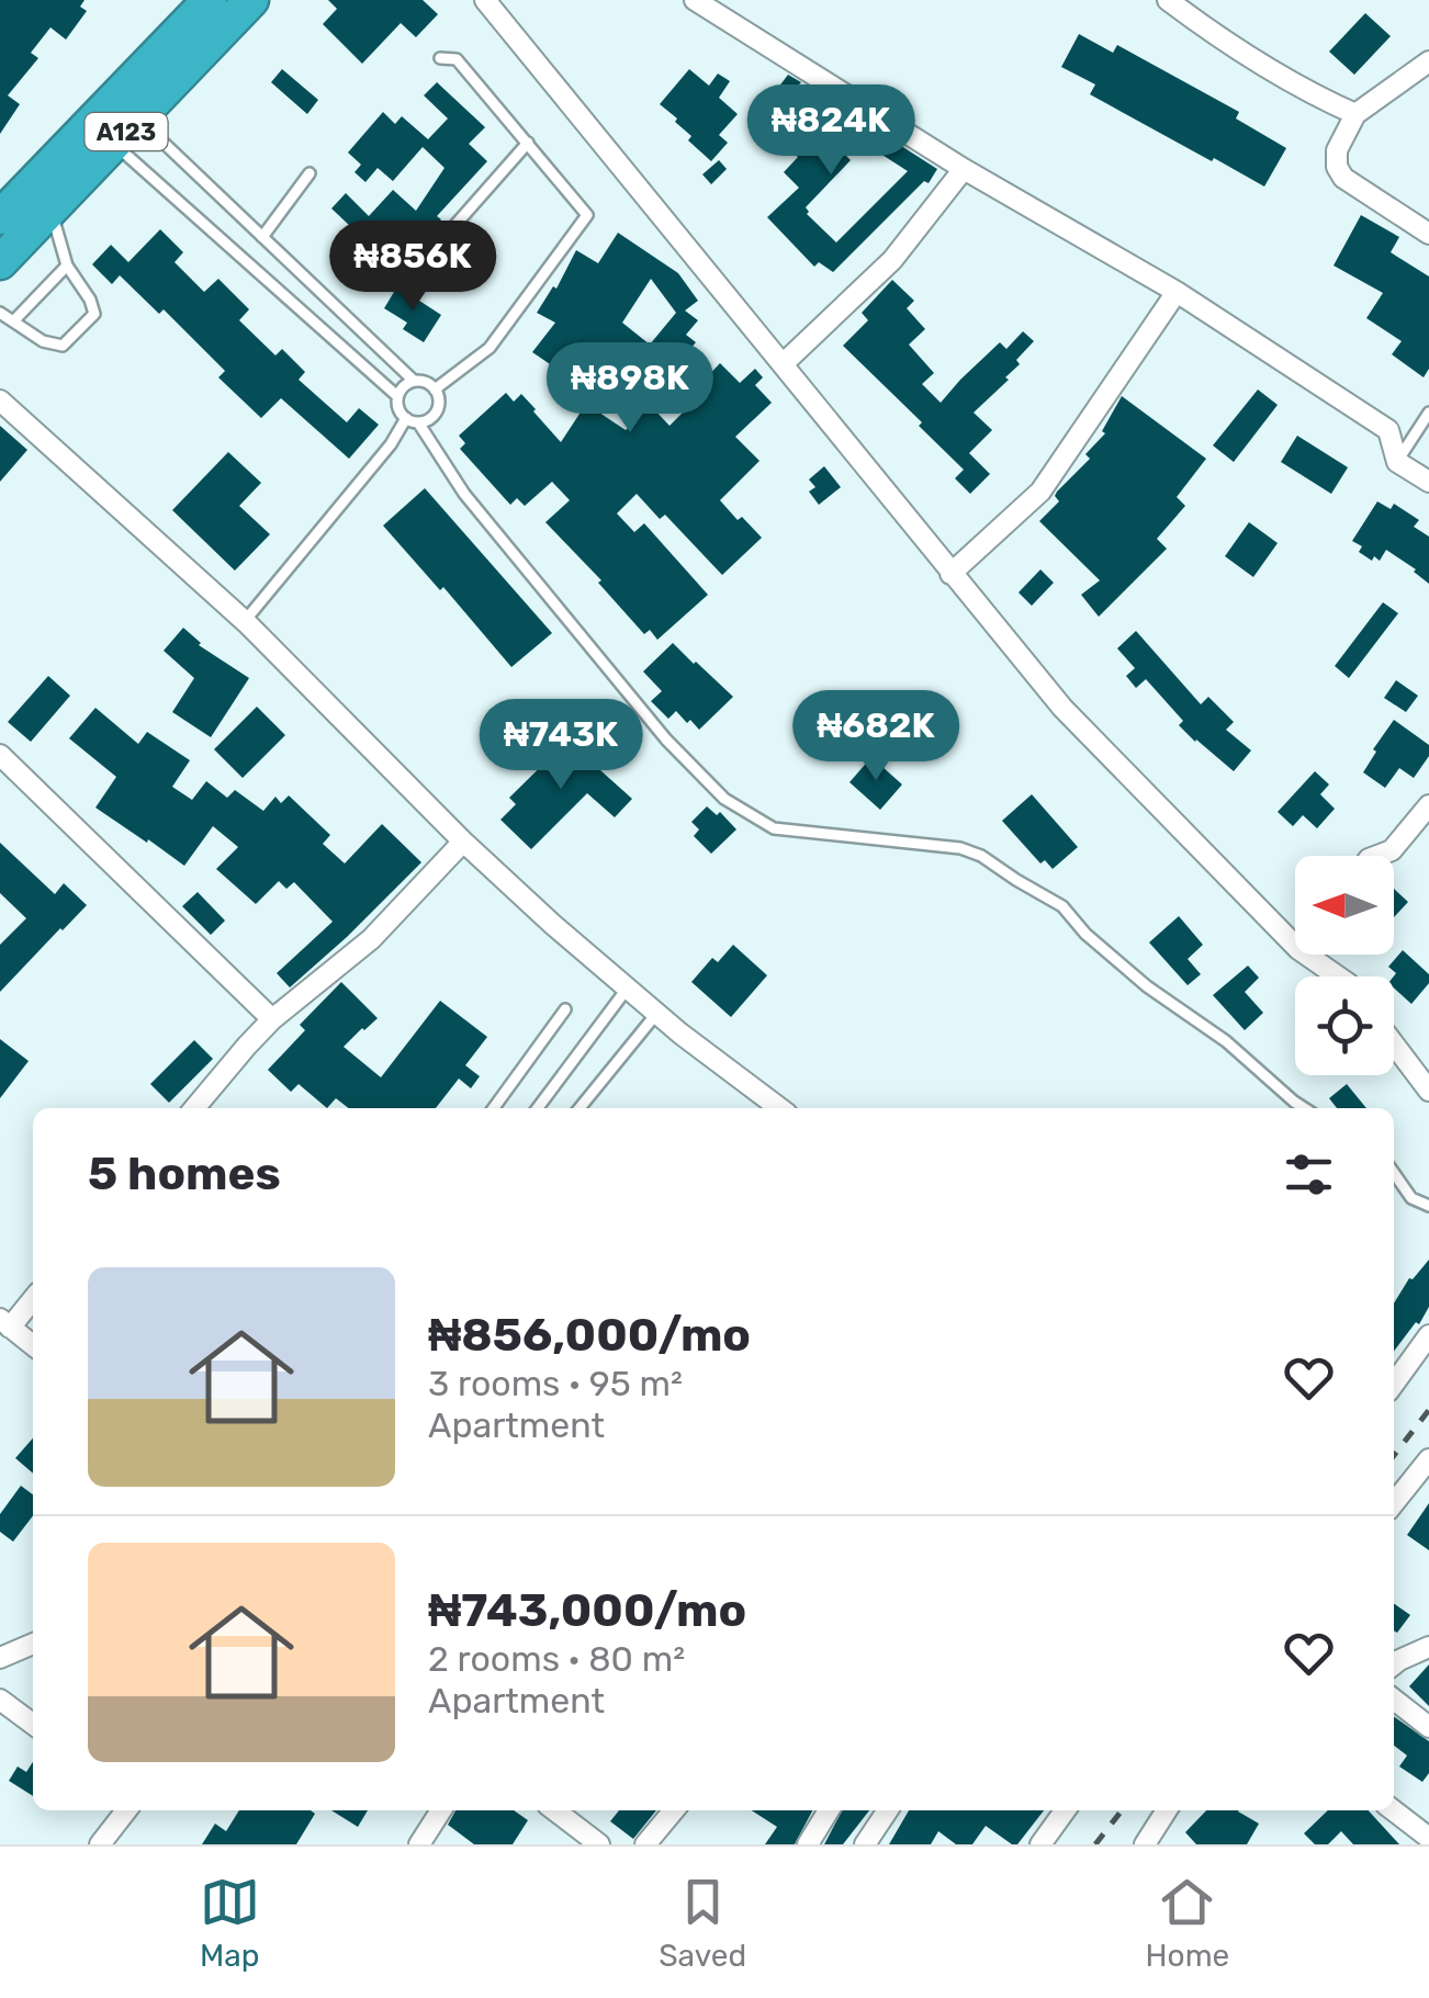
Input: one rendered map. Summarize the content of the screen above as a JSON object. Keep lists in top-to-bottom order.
{
  "streets": {
    "highway": ["A123"]
  },
  "north": "left",
  "page": {
    "price": [
      "₦824K",
      "₦856K",
      "₦898K",
      "₦682K",
      "₦743K"
    ],
    "heading": "5 homes",
    "list": [
      {
        "name": "₦856,000/mo",
        "note": "3 rooms · 95 m² · Apartment"
      },
      {
        "name": "₦743,000/mo",
        "note": "2 rooms · 80 m² · Apartment"
      }
    ],
    "tabs": ["Map", "Saved", "Home"]
  }
}
